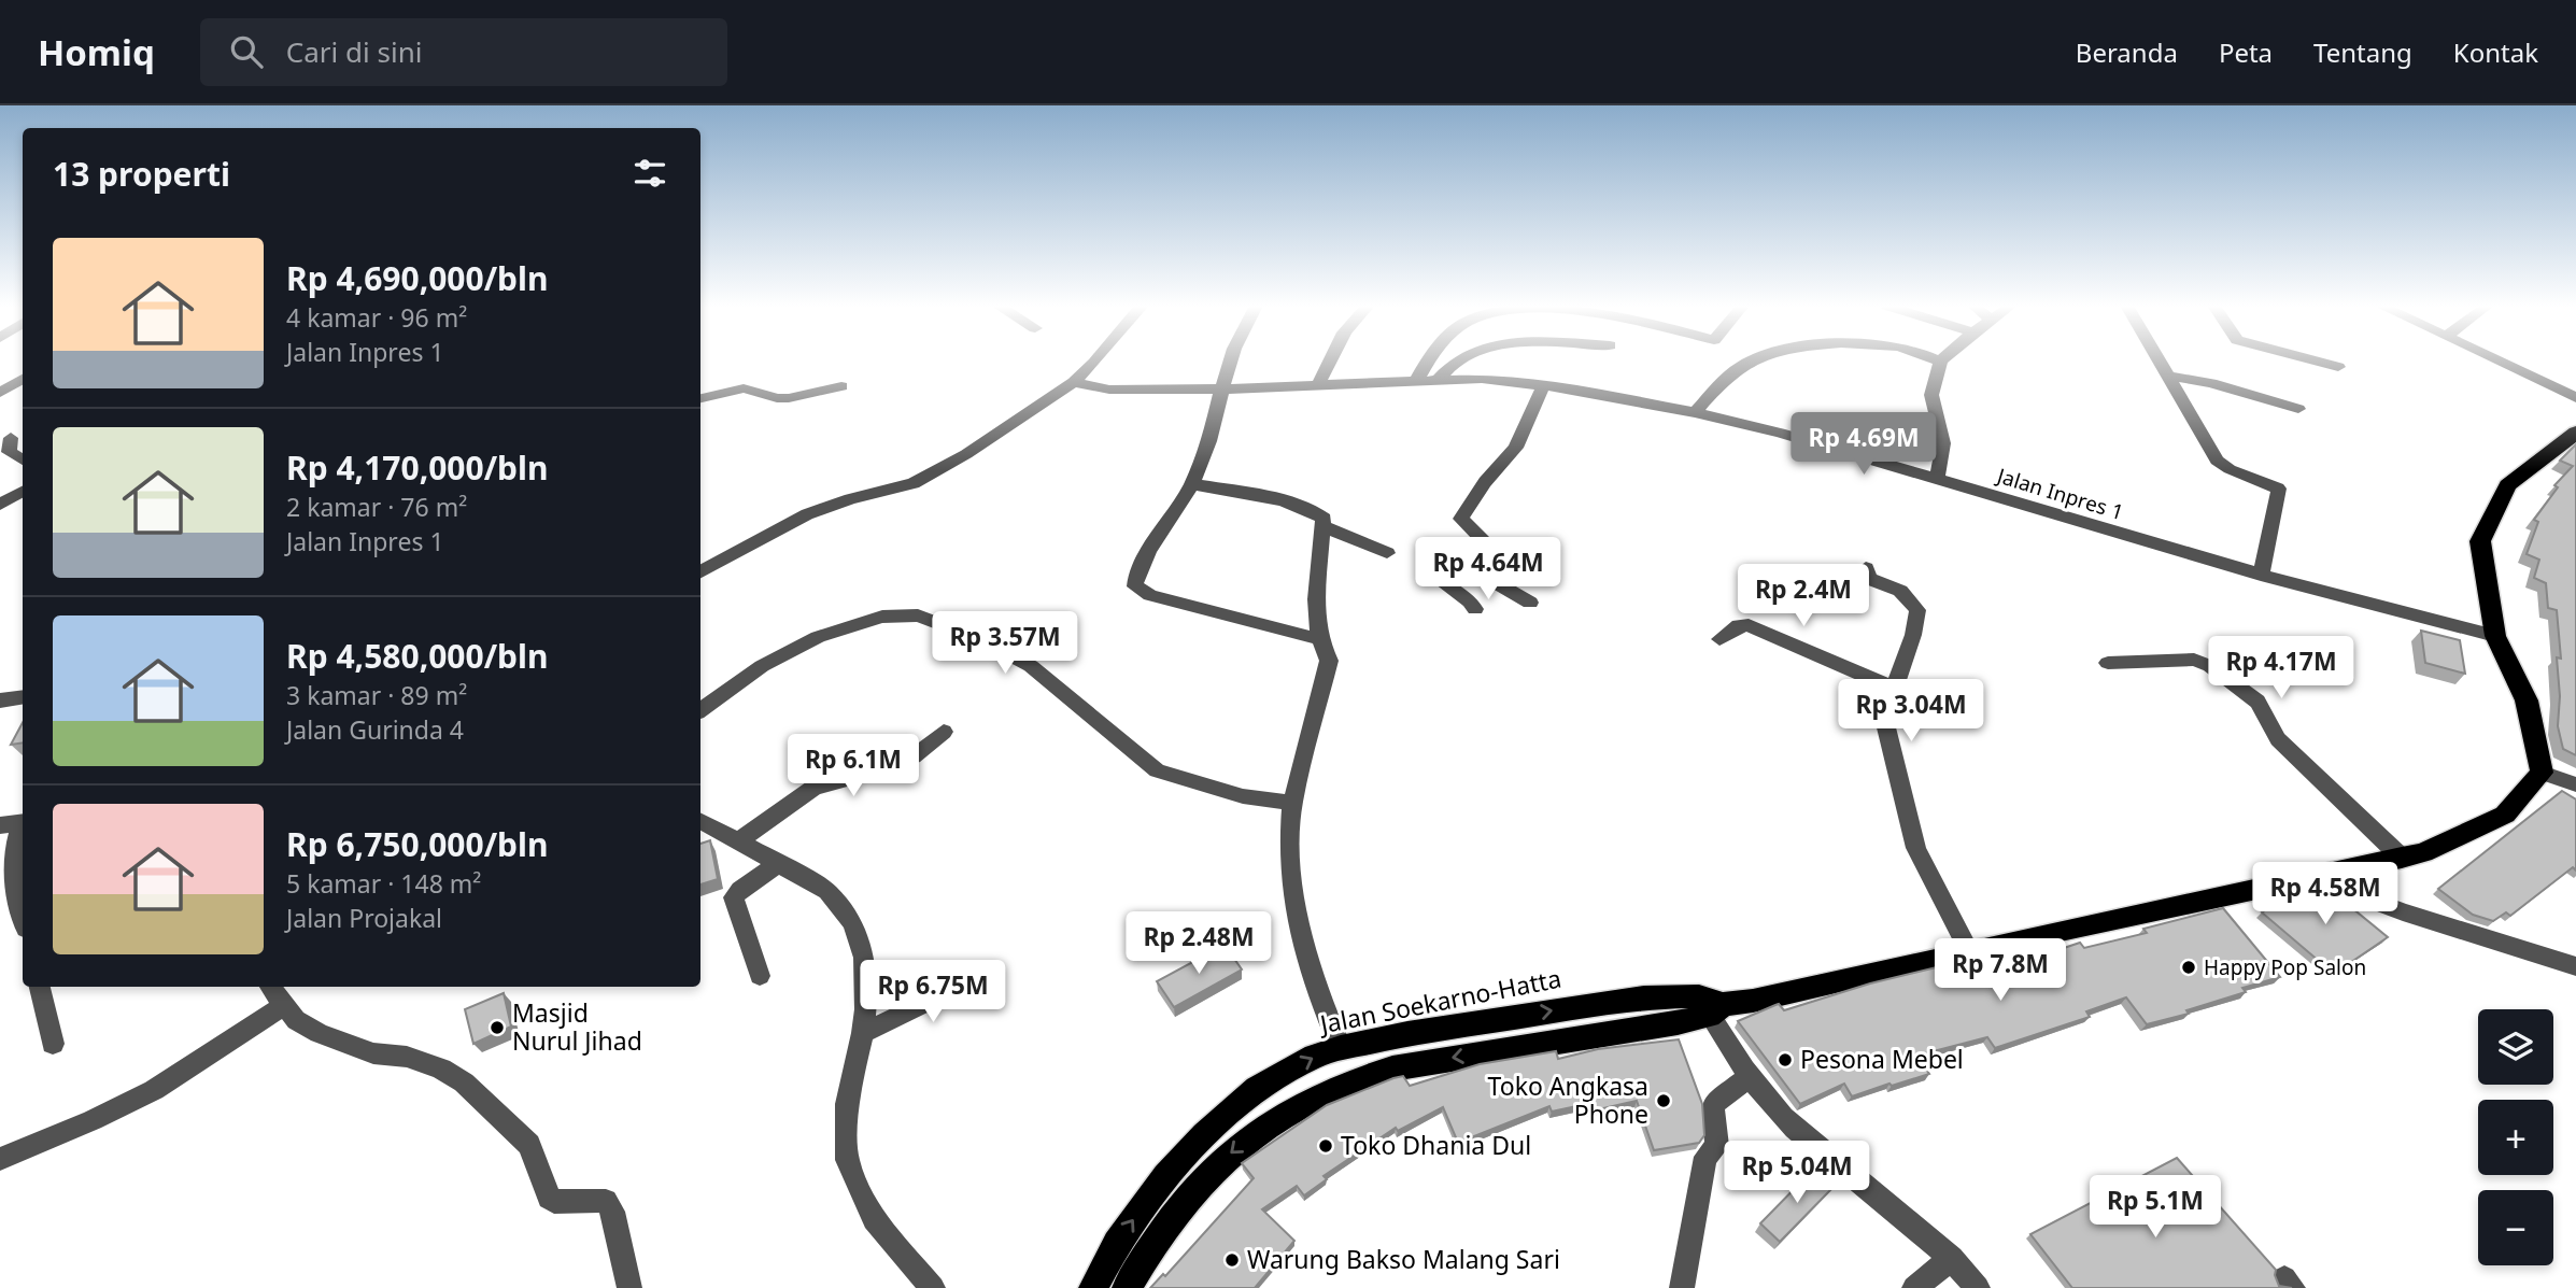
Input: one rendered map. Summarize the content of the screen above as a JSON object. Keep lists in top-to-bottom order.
{
  "streets": {
    "highway": ["Jalan Soekarno-Hatta"],
    "street": ["Jalan Inpres 1"]
  },
  "places": [
    "Happy Pop Salon",
    "Masjid Nurul Jihad",
    "Pesona Mebel",
    "Toko Angkasa Phone",
    "Toko Dhania Dul",
    "Warung Bakso Malang Sari"
  ],
  "page": {
    "header": "Homiq",
    "search": "Cari di sini",
    "nav": [
      "Beranda",
      "Peta",
      "Tentang",
      "Kontak"
    ],
    "heading": "13 properti",
    "list": [
      {
        "name": "Rp 4,690,000/bln",
        "note": "4 kamar · 96 m² · Jalan Inpres 1"
      },
      {
        "name": "Rp 4,170,000/bln",
        "note": "2 kamar · 76 m² · Jalan Inpres 1"
      },
      {
        "name": "Rp 4,580,000/bln",
        "note": "3 kamar · 89 m² · Jalan Gurinda 4"
      },
      {
        "name": "Rp 6,750,000/bln",
        "note": "5 kamar · 148 m² · Jalan Projakal"
      }
    ],
    "price": [
      "Rp 4.69M",
      "Rp 4.64M",
      "Rp 2.4M",
      "Rp 3.57M",
      "Rp 4.17M",
      "Rp 3.04M",
      "Rp 6.1M",
      "Rp 4.58M",
      "Rp 2.48M",
      "Rp 7.8M",
      "Rp 6.75M",
      "Rp 5.04M",
      "Rp 5.1M"
    ],
    "map_buttons": ["+", "−"]
  }
}
